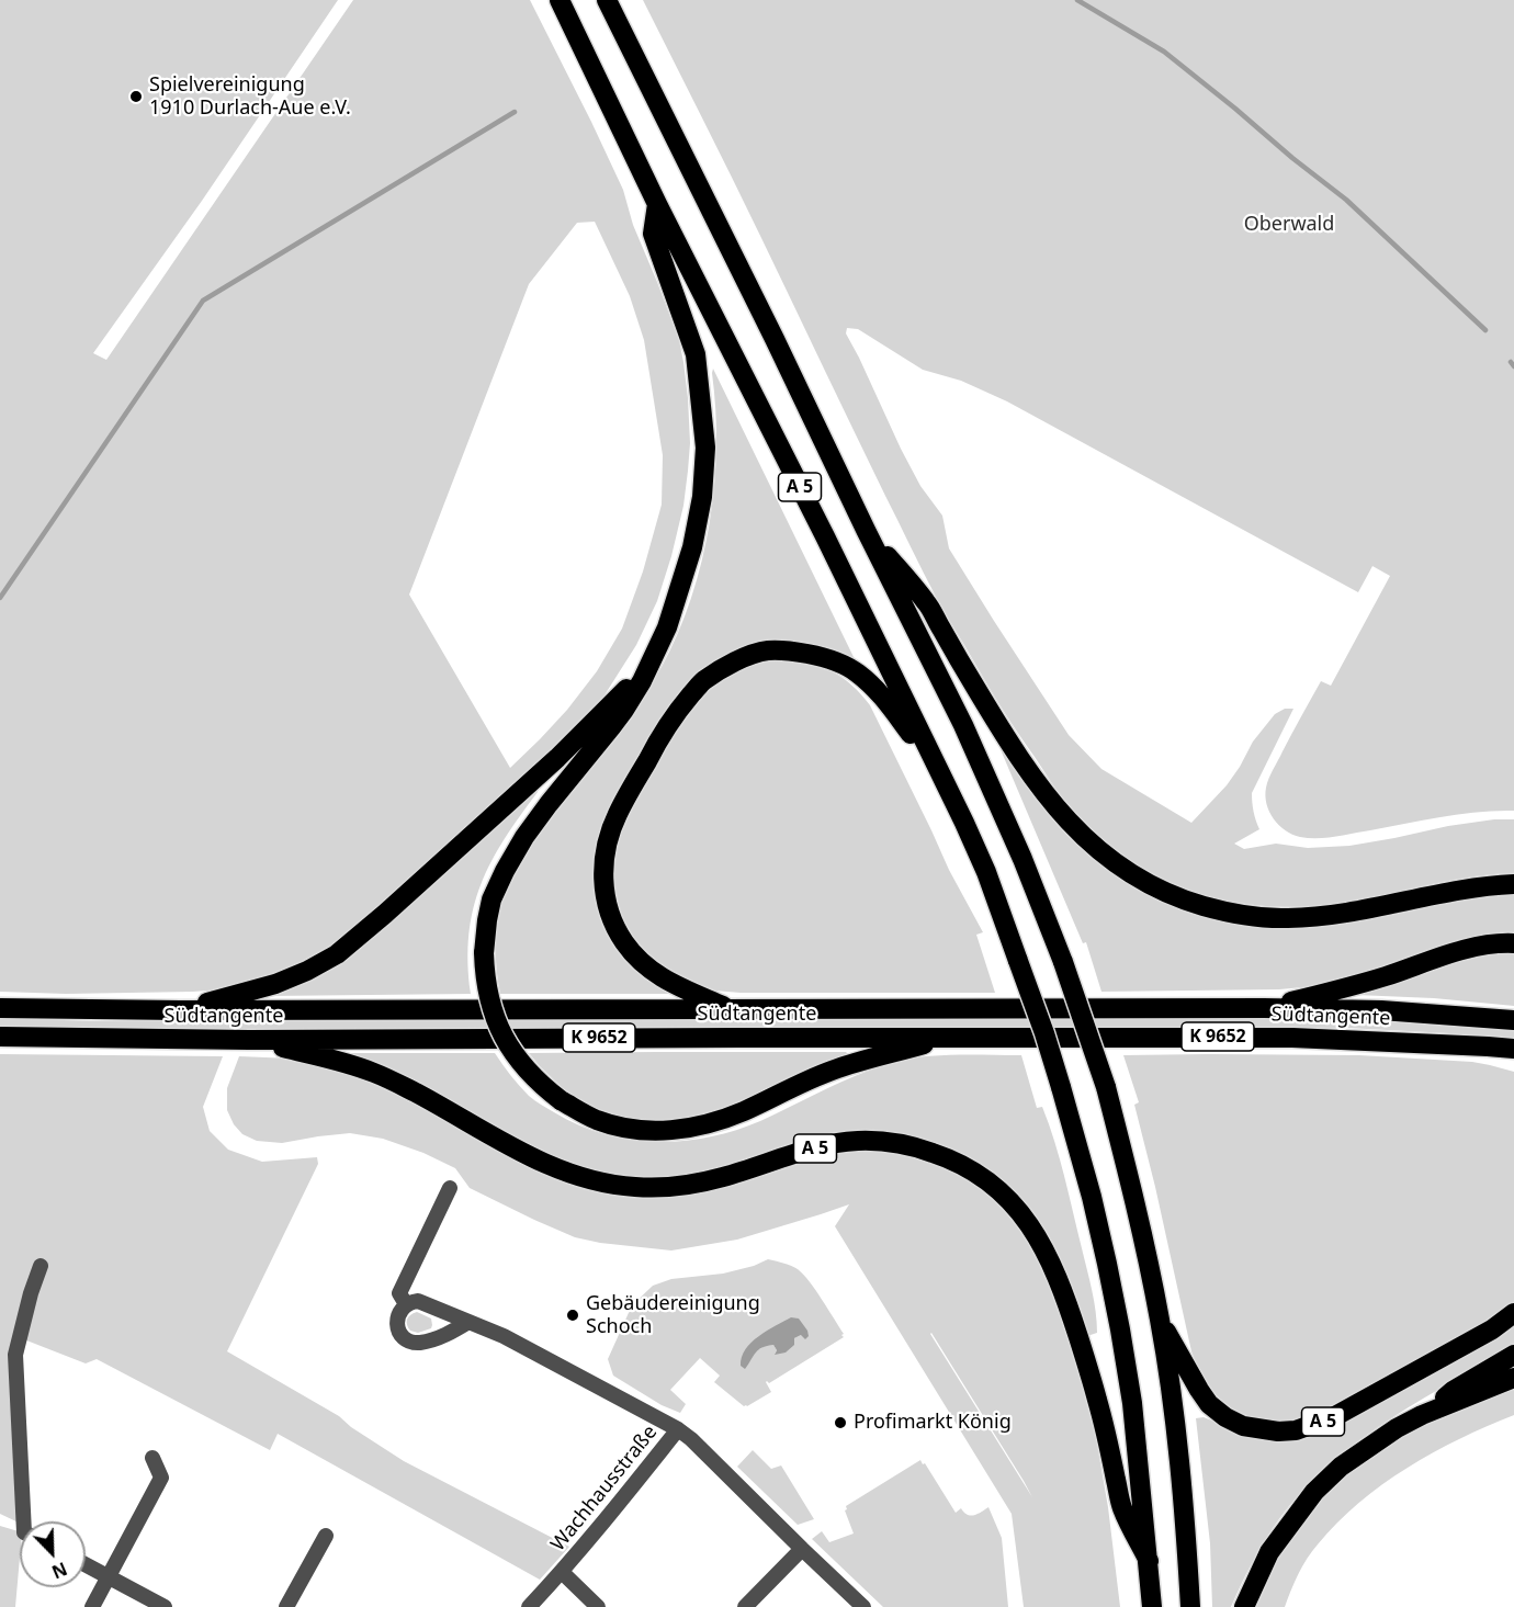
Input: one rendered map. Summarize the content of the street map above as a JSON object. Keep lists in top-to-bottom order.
{
  "streets": {
    "highway": ["A 5", "Südtangente", "K 9652"],
    "street": ["Wachhausstraße"]
  },
  "crossings": [
    ["A 5", "Südtangente"],
    ["Südtangente", "K 9652"]
  ],
  "parks": ["Oberwald"],
  "places": ["Spielvereinigung 1910 Durlach-Aue e.V.", "Gebäudereinigung Schoch", "Profimarkt König"],
  "north": "bottom right"
}
